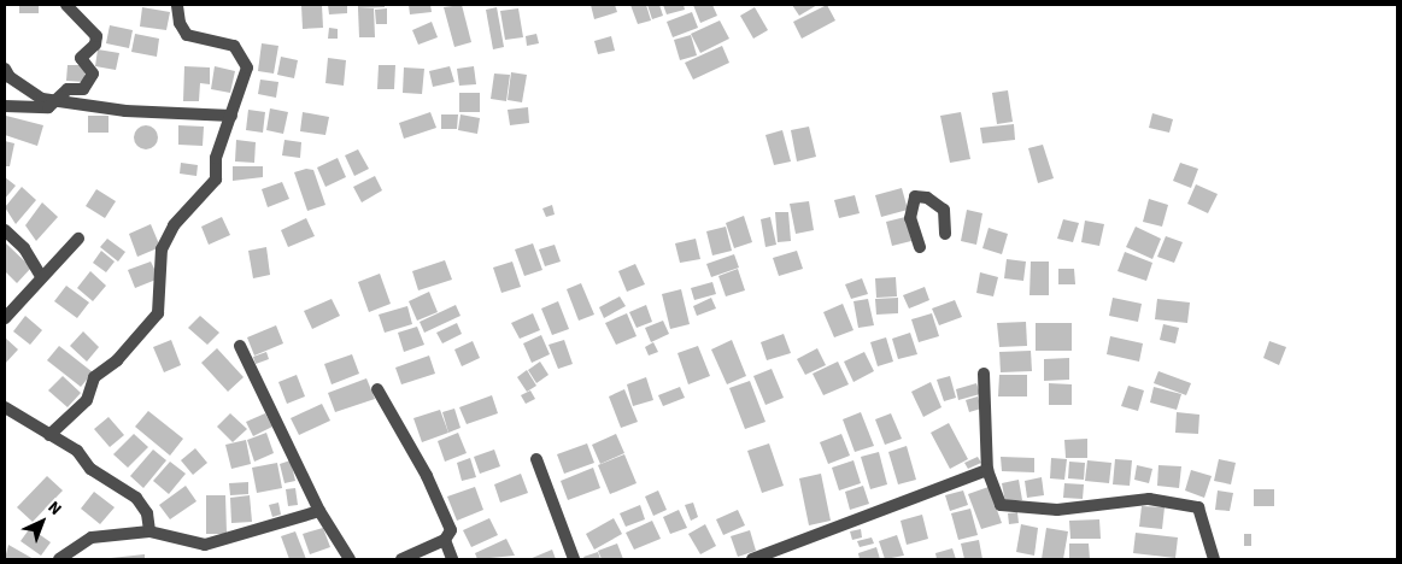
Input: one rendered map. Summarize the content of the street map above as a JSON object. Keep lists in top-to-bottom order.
{
  "north": "top right"
}
